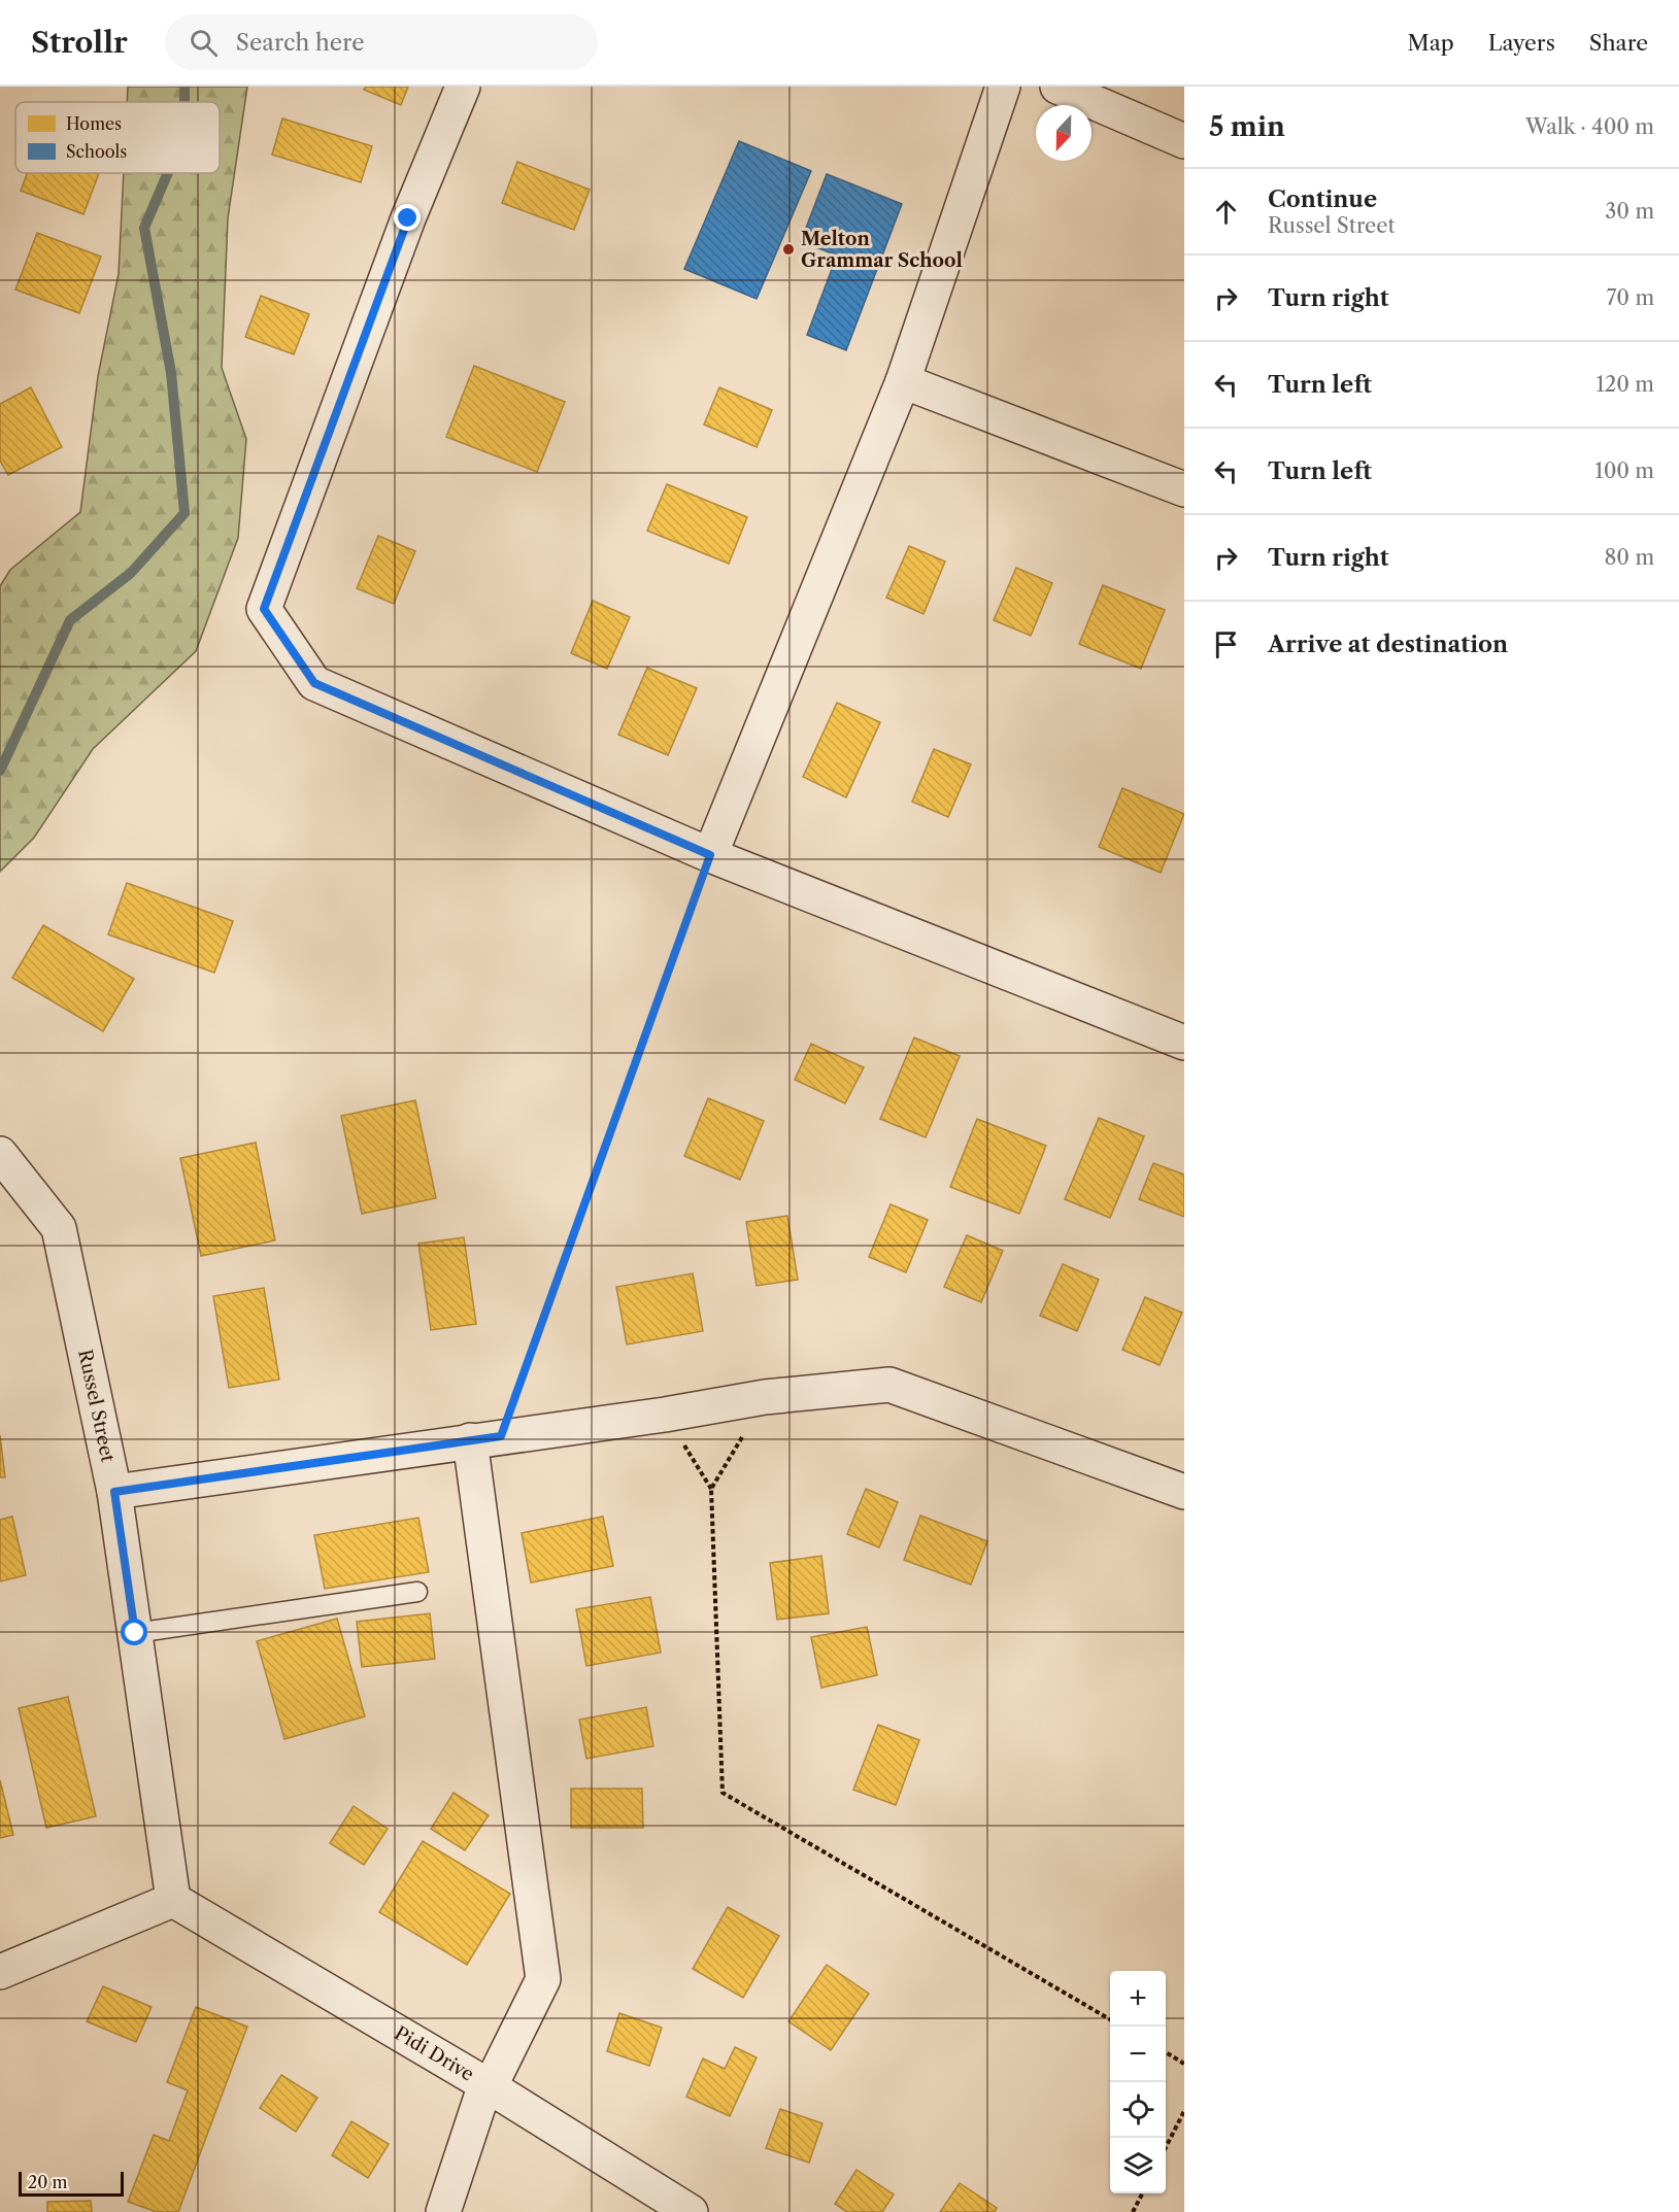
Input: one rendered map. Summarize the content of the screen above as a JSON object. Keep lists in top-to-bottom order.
{
  "streets": {
    "street": ["Russel Street", "Pidi Drive"]
  },
  "crossings": [
    ["Russel Street", "Pidi Drive"]
  ],
  "places": ["Melton Grammar School"],
  "legend": ["Homes", "Schools"],
  "scale_bar": "20 m",
  "north": "bottom",
  "page": {
    "header": "Strollr",
    "search": "Search here",
    "nav": ["Map", "Layers", "Share"],
    "heading": ["5 min", "Walk · 400 m"],
    "list": [
      ["Continue", "Russel Street", "30 m"],
      ["Turn right", "70 m"],
      ["Turn left", "120 m"],
      ["Turn left", "100 m"],
      ["Turn right", "80 m"],
      "Arrive at destination"
    ],
    "map_buttons": ["+", "−"],
    "scale": "20 m"
  }
}
